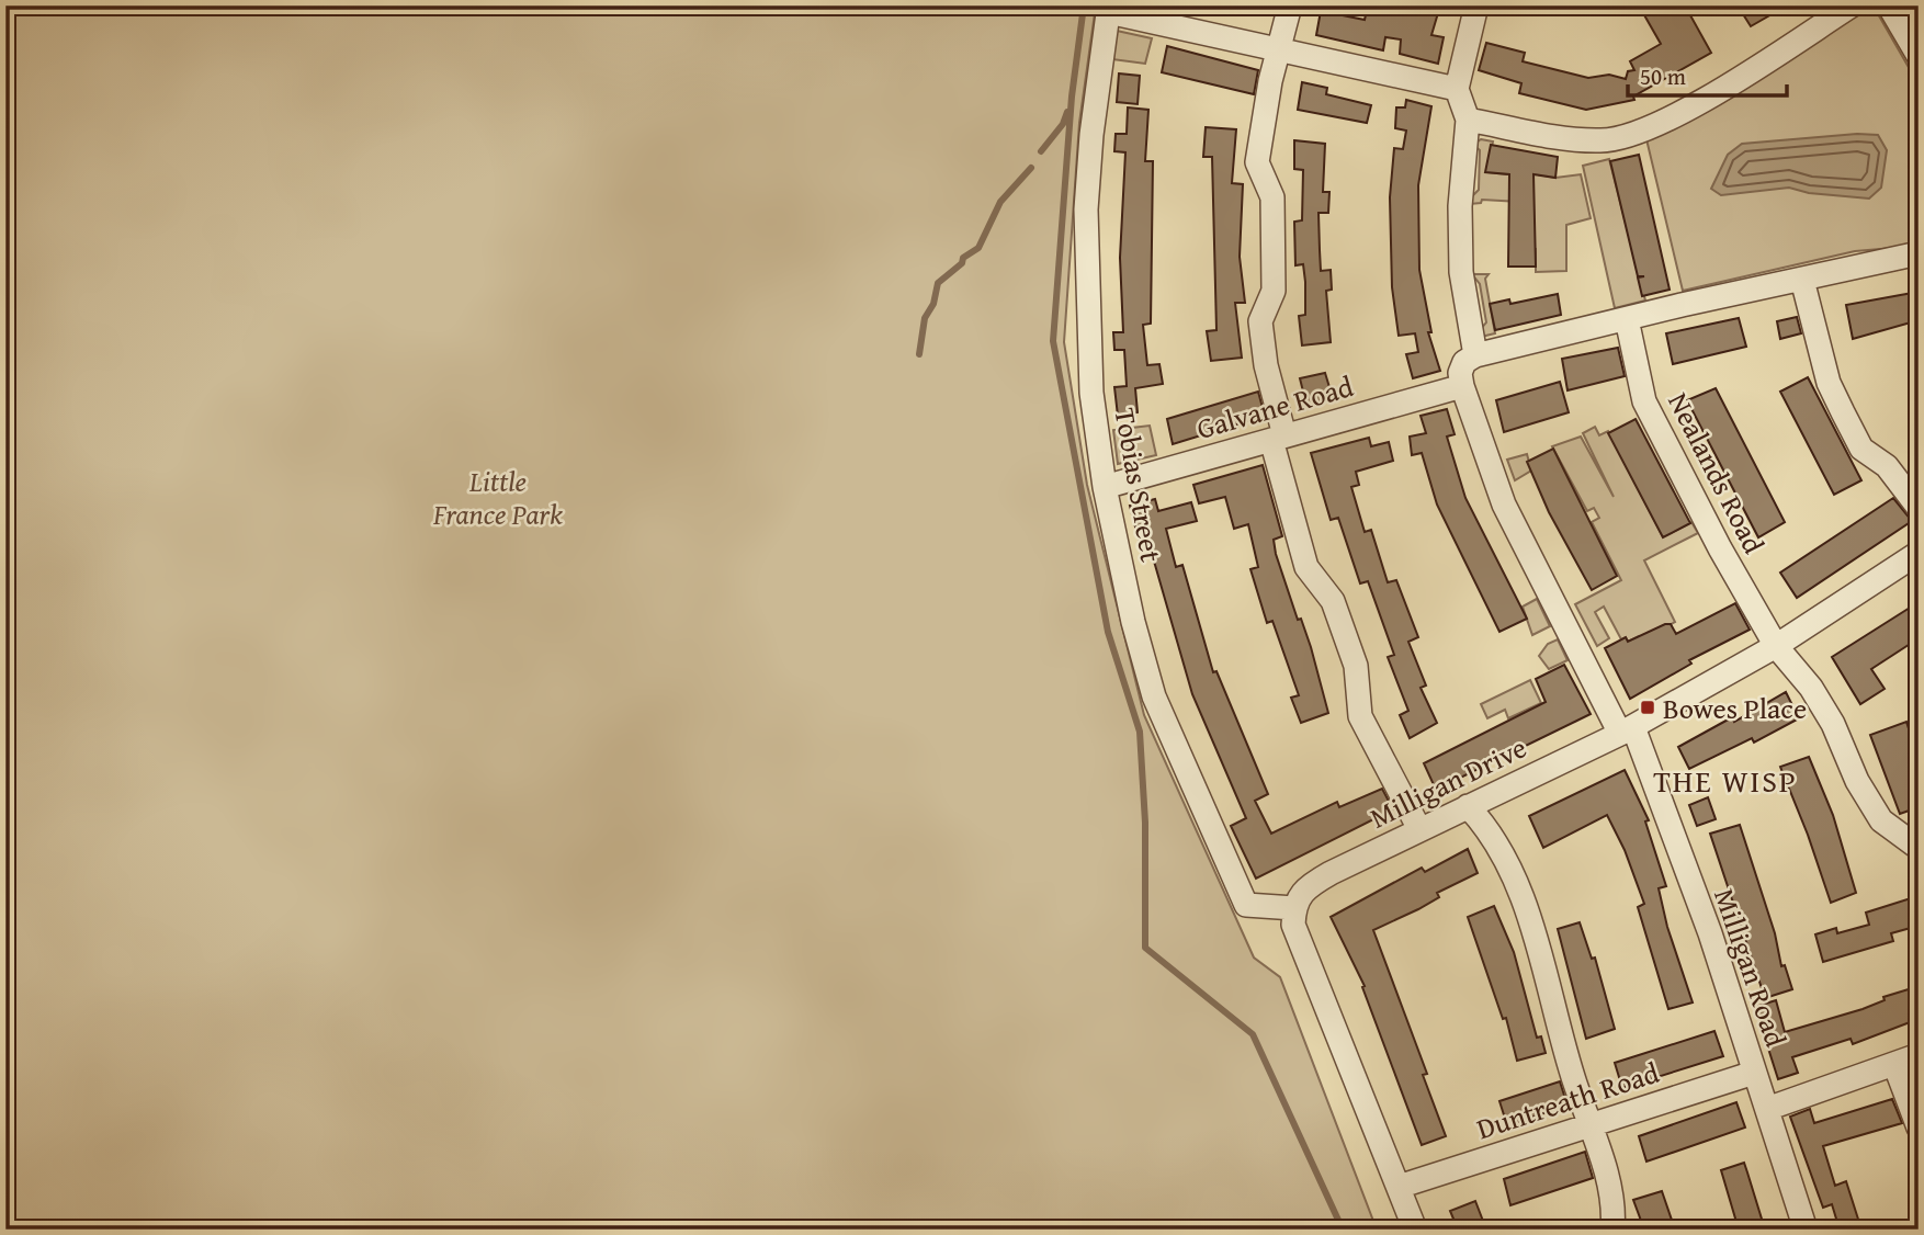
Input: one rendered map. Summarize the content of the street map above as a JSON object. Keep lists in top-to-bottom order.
{
  "streets": {
    "street": [
      "Galvane Road",
      "Nealands Road",
      "Tobias Street",
      "Milligan Drive",
      "Milligan Road",
      "Duntreath Road"
    ]
  },
  "crossings": [
    ["Galvane Road", "Tobias Street"],
    ["Nealands Road", "Milligan Drive"],
    ["Tobias Street", "Milligan Drive"],
    ["Milligan Drive", "Milligan Road"],
    ["Milligan Road", "Duntreath Road"]
  ],
  "districts": ["THE WISP"],
  "parks": ["Little France Park"],
  "places": {
    "transit": ["Bowes Place"]
  },
  "scale_bar": "50 m"
}
